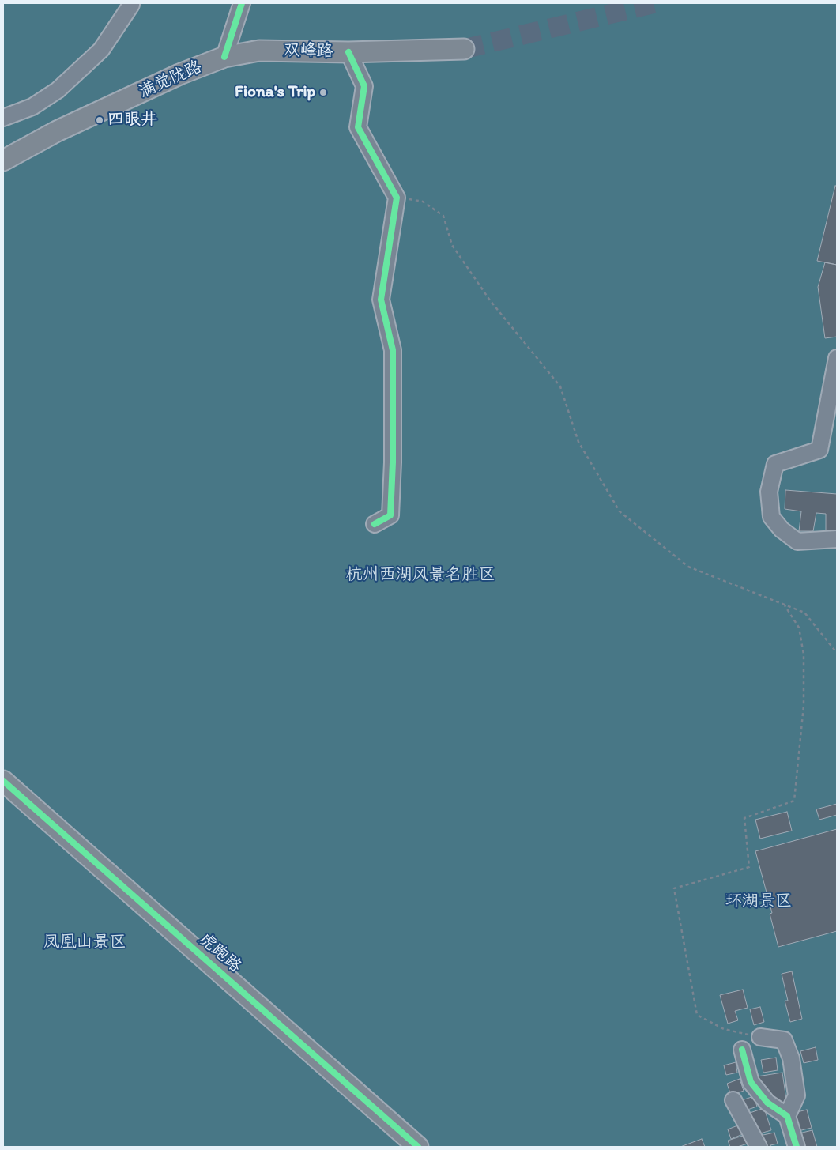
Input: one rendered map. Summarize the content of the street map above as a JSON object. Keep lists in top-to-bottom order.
{
  "streets": {
    "main road": ["双峰路", "满觉陇路", "虎跑路"]
  },
  "crossings": [
    ["双峰路", "满觉陇路"]
  ],
  "parks": ["杭州西湖风景名胜区", "环湖景区", "凤凰山景区"],
  "places": ["Fiona's Trip", "四眼井"]
}
